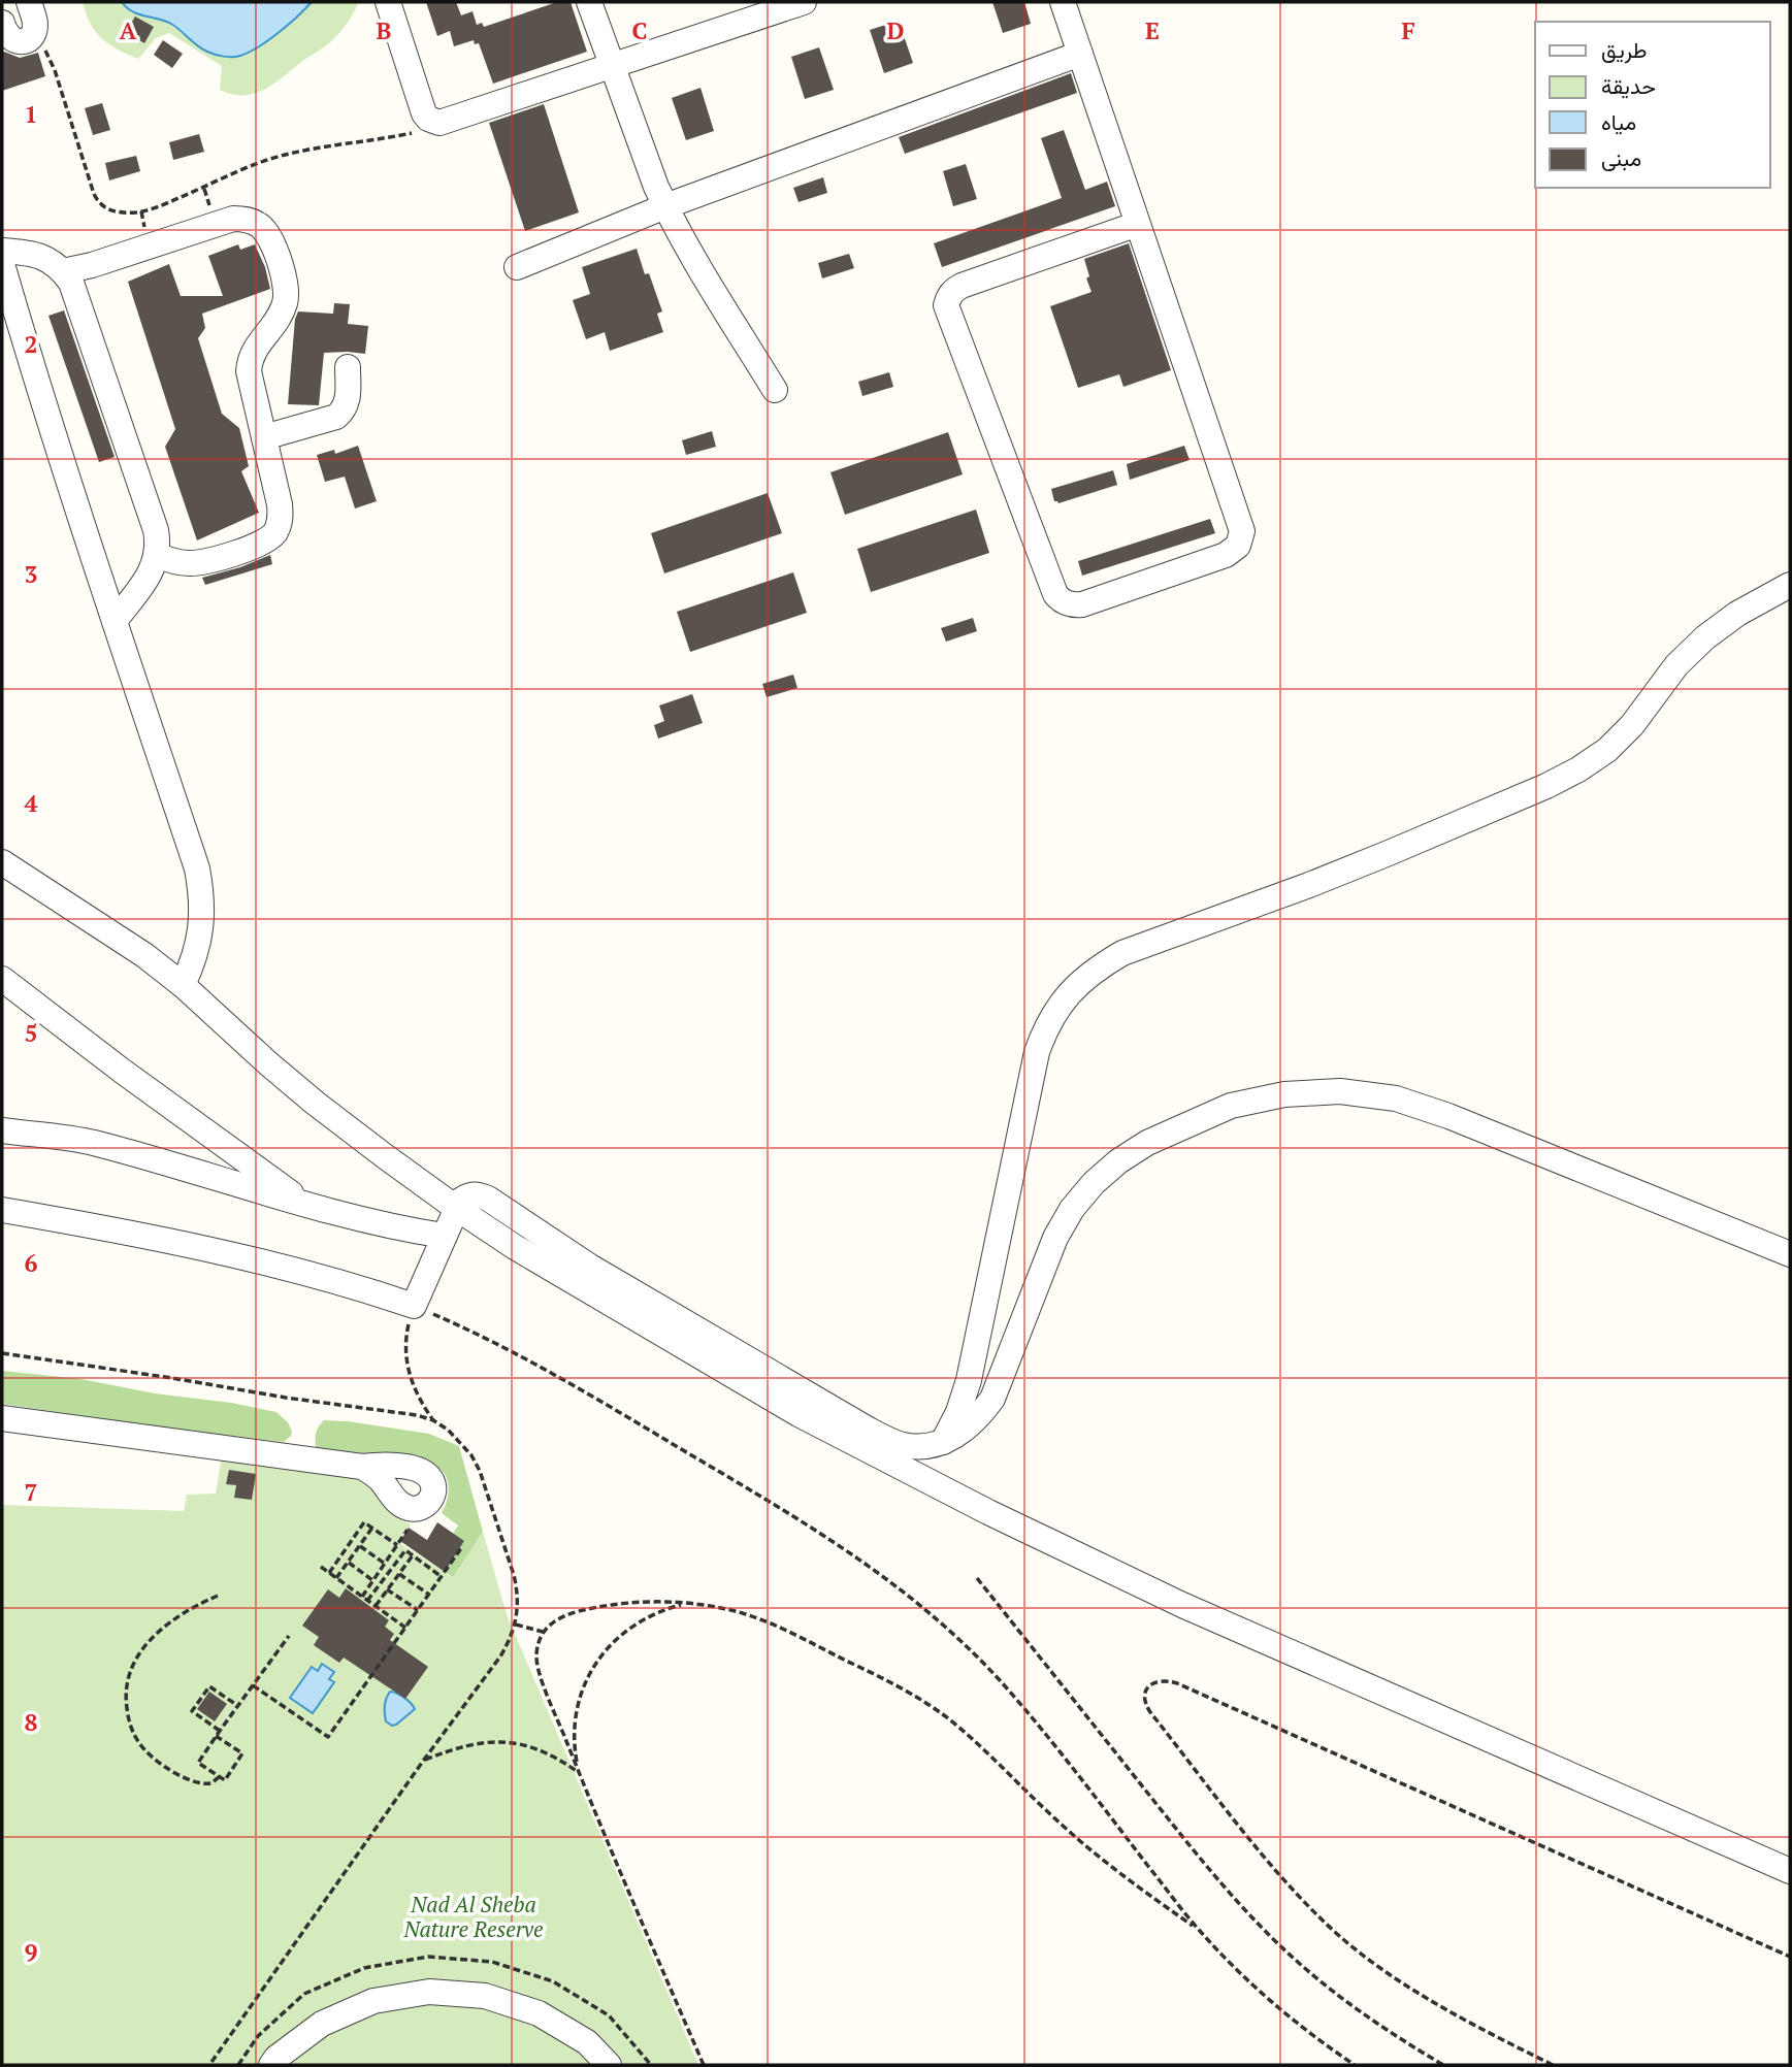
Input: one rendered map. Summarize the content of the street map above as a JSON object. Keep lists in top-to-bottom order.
{
  "parks": ["Nad Al Sheba Nature Reserve"],
  "legend": [
    "طريق",
    "حديقة",
    "مياه",
    "مبنى"
  ],
  "grid": {
    "columns": [
      "A",
      "B",
      "C",
      "D",
      "E",
      "F"
    ],
    "rows": [
      "1",
      "2",
      "3",
      "4",
      "5",
      "6",
      "7",
      "8",
      "9"
    ]
  }
}
